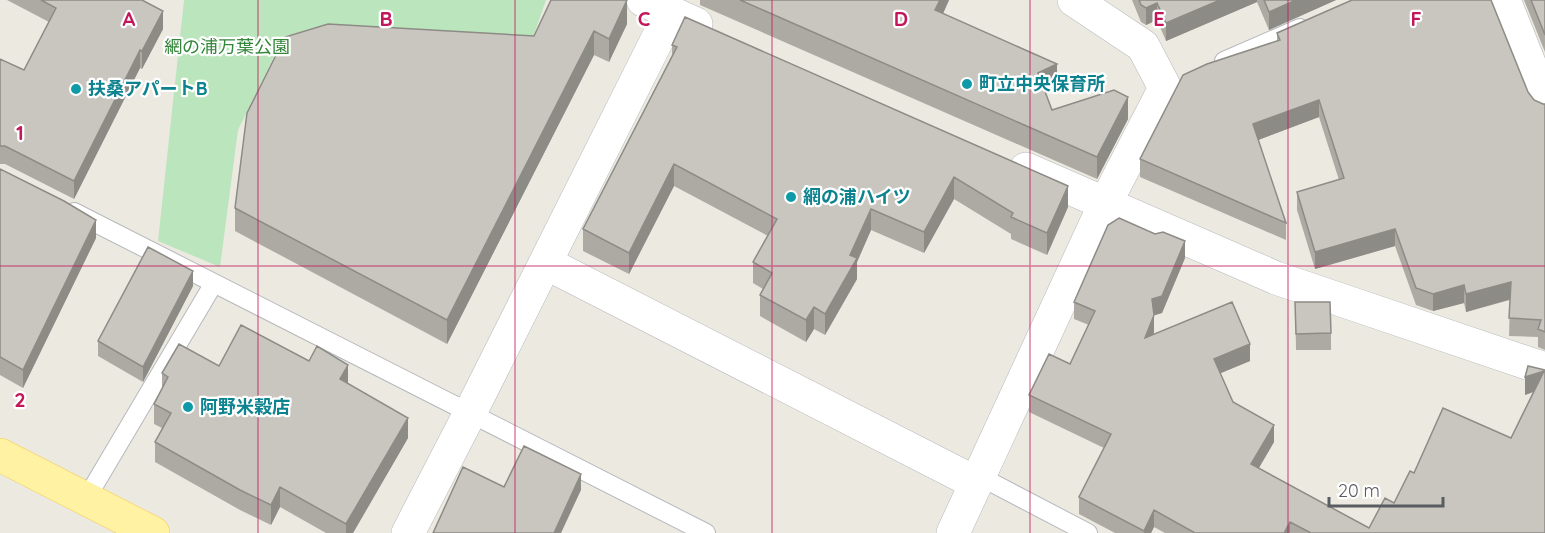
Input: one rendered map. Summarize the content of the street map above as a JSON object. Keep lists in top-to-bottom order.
{
  "parks": ["網の浦万葉公園"],
  "places": [
    "町立中央保育所",
    "扶桑アパートB",
    "網の浦ハイツ",
    "阿野米穀店"
  ],
  "scale_bar": "20 m",
  "grid": {
    "columns": [
      "A",
      "B",
      "C",
      "D",
      "E",
      "F"
    ],
    "rows": ["1", "2"]
  }
}
